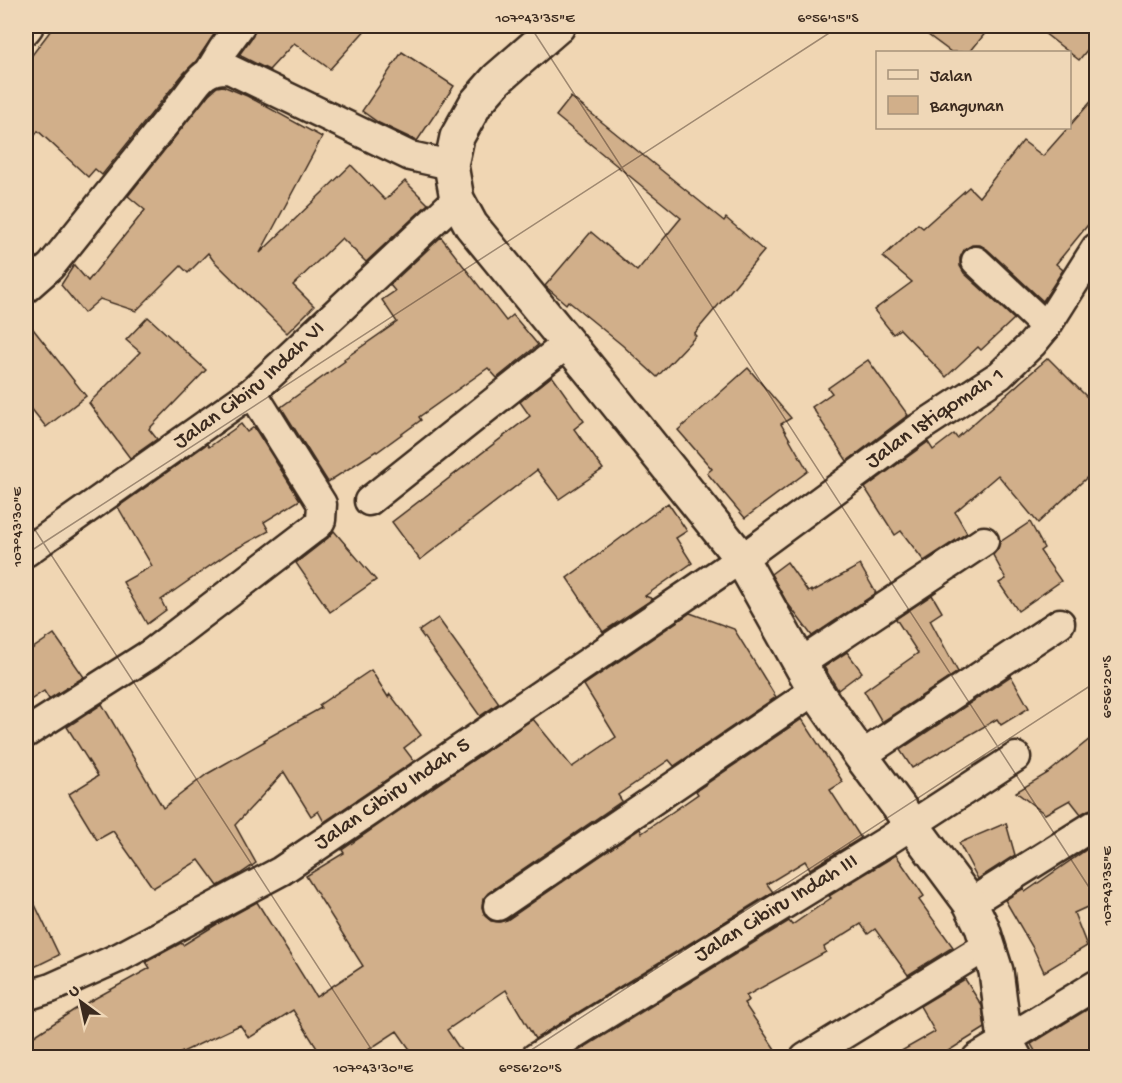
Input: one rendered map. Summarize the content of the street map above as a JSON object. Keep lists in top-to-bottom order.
{
  "streets": {
    "street": [
      "Jalan Cibiru Indah VI",
      "Jalan Istiqomah 1",
      "Jalan Cibiru Indah 5",
      "Jalan Cibiru Indah III"
    ]
  },
  "crossings": [
    ["Jalan Istiqomah 1", "Jalan Cibiru Indah 5"]
  ],
  "legend": ["Jalan", "Bangunan"],
  "north": "top left",
  "coordinates": [
    "107°43'35\"E",
    "6°56'15\"S",
    "107°43'30\"E",
    "6°56'20\"S"
  ]
}
